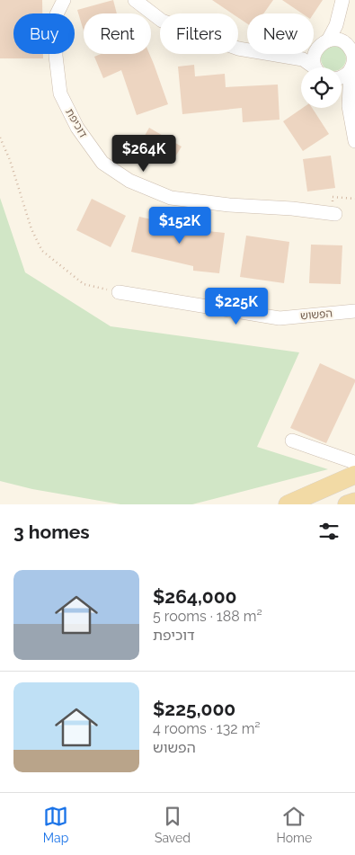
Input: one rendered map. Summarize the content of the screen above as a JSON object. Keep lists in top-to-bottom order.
{
  "streets": {
    "street": ["דוכיפת", "הפשוש"]
  },
  "page": {
    "chip": [
      "Buy",
      "Rent",
      "Filters",
      "New"
    ],
    "price": ["$264K", "$152K", "$225K"],
    "heading": "3 homes",
    "list": [
      {
        "name": "$264,000",
        "note": "5 rooms · 188 m² · דוכיפת"
      },
      {
        "name": "$225,000",
        "note": "4 rooms · 132 m² · הפשוש"
      }
    ],
    "tabs": ["Map", "Saved", "Home"]
  }
}
